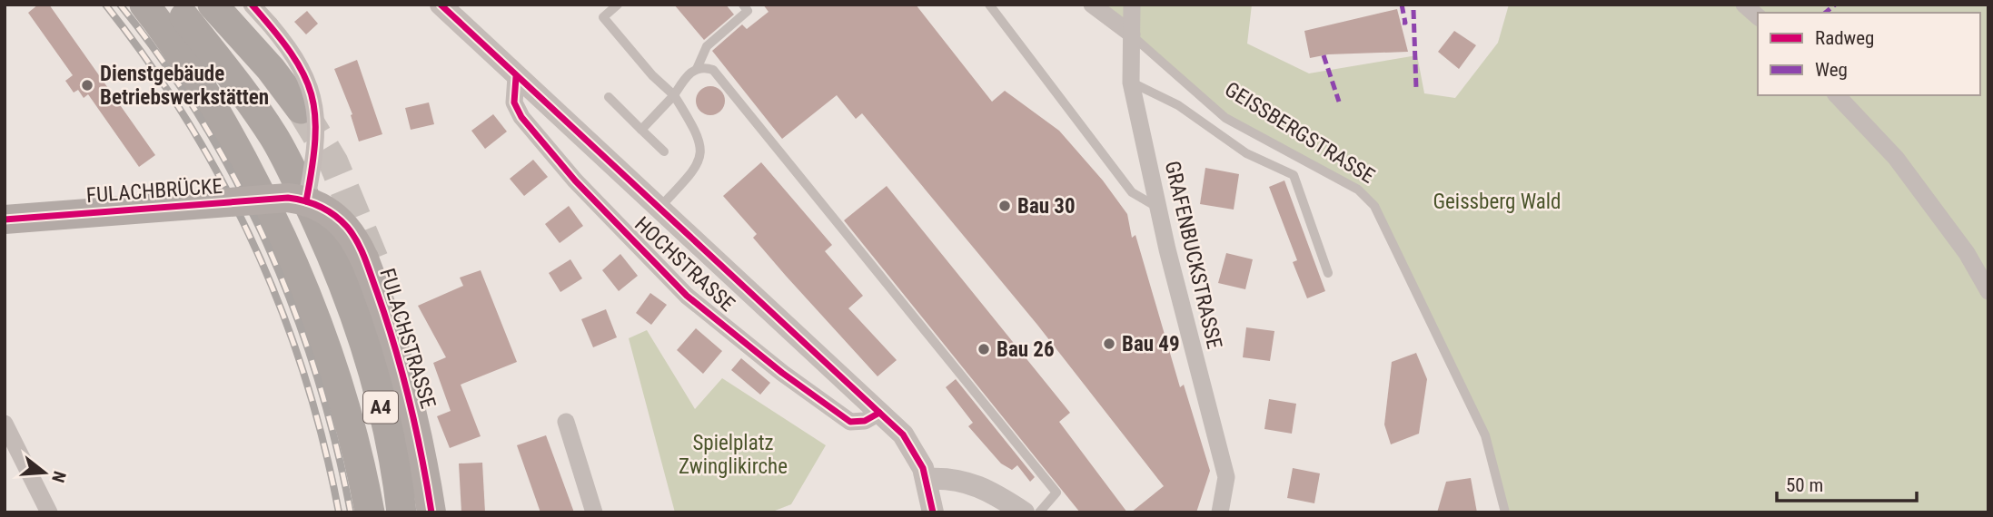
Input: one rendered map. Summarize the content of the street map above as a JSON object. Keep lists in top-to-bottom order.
{
  "streets": {
    "highway": ["A4"],
    "main road": ["FULACHBRÜCKE", "FULACHSTRASSE"],
    "street": ["GEISSBERGSTRASSE", "GRAFENBUCKSTRASSE", "HOCHSTRASSE"]
  },
  "crossings": [
    ["GEISSBERGSTRASSE", "GRAFENBUCKSTRASSE"],
    ["FULACHBRÜCKE", "FULACHSTRASSE"]
  ],
  "parks": ["Geissberg Wald", "Spielplatz Zwinglikirche"],
  "places": [
    "Dienstgebäude Betriebswerkstätten",
    "Bau 30",
    "Bau 49",
    "Bau 26"
  ],
  "legend": ["Radweg", "Weg"],
  "scale_bar": "50 m",
  "north": "right"
}
